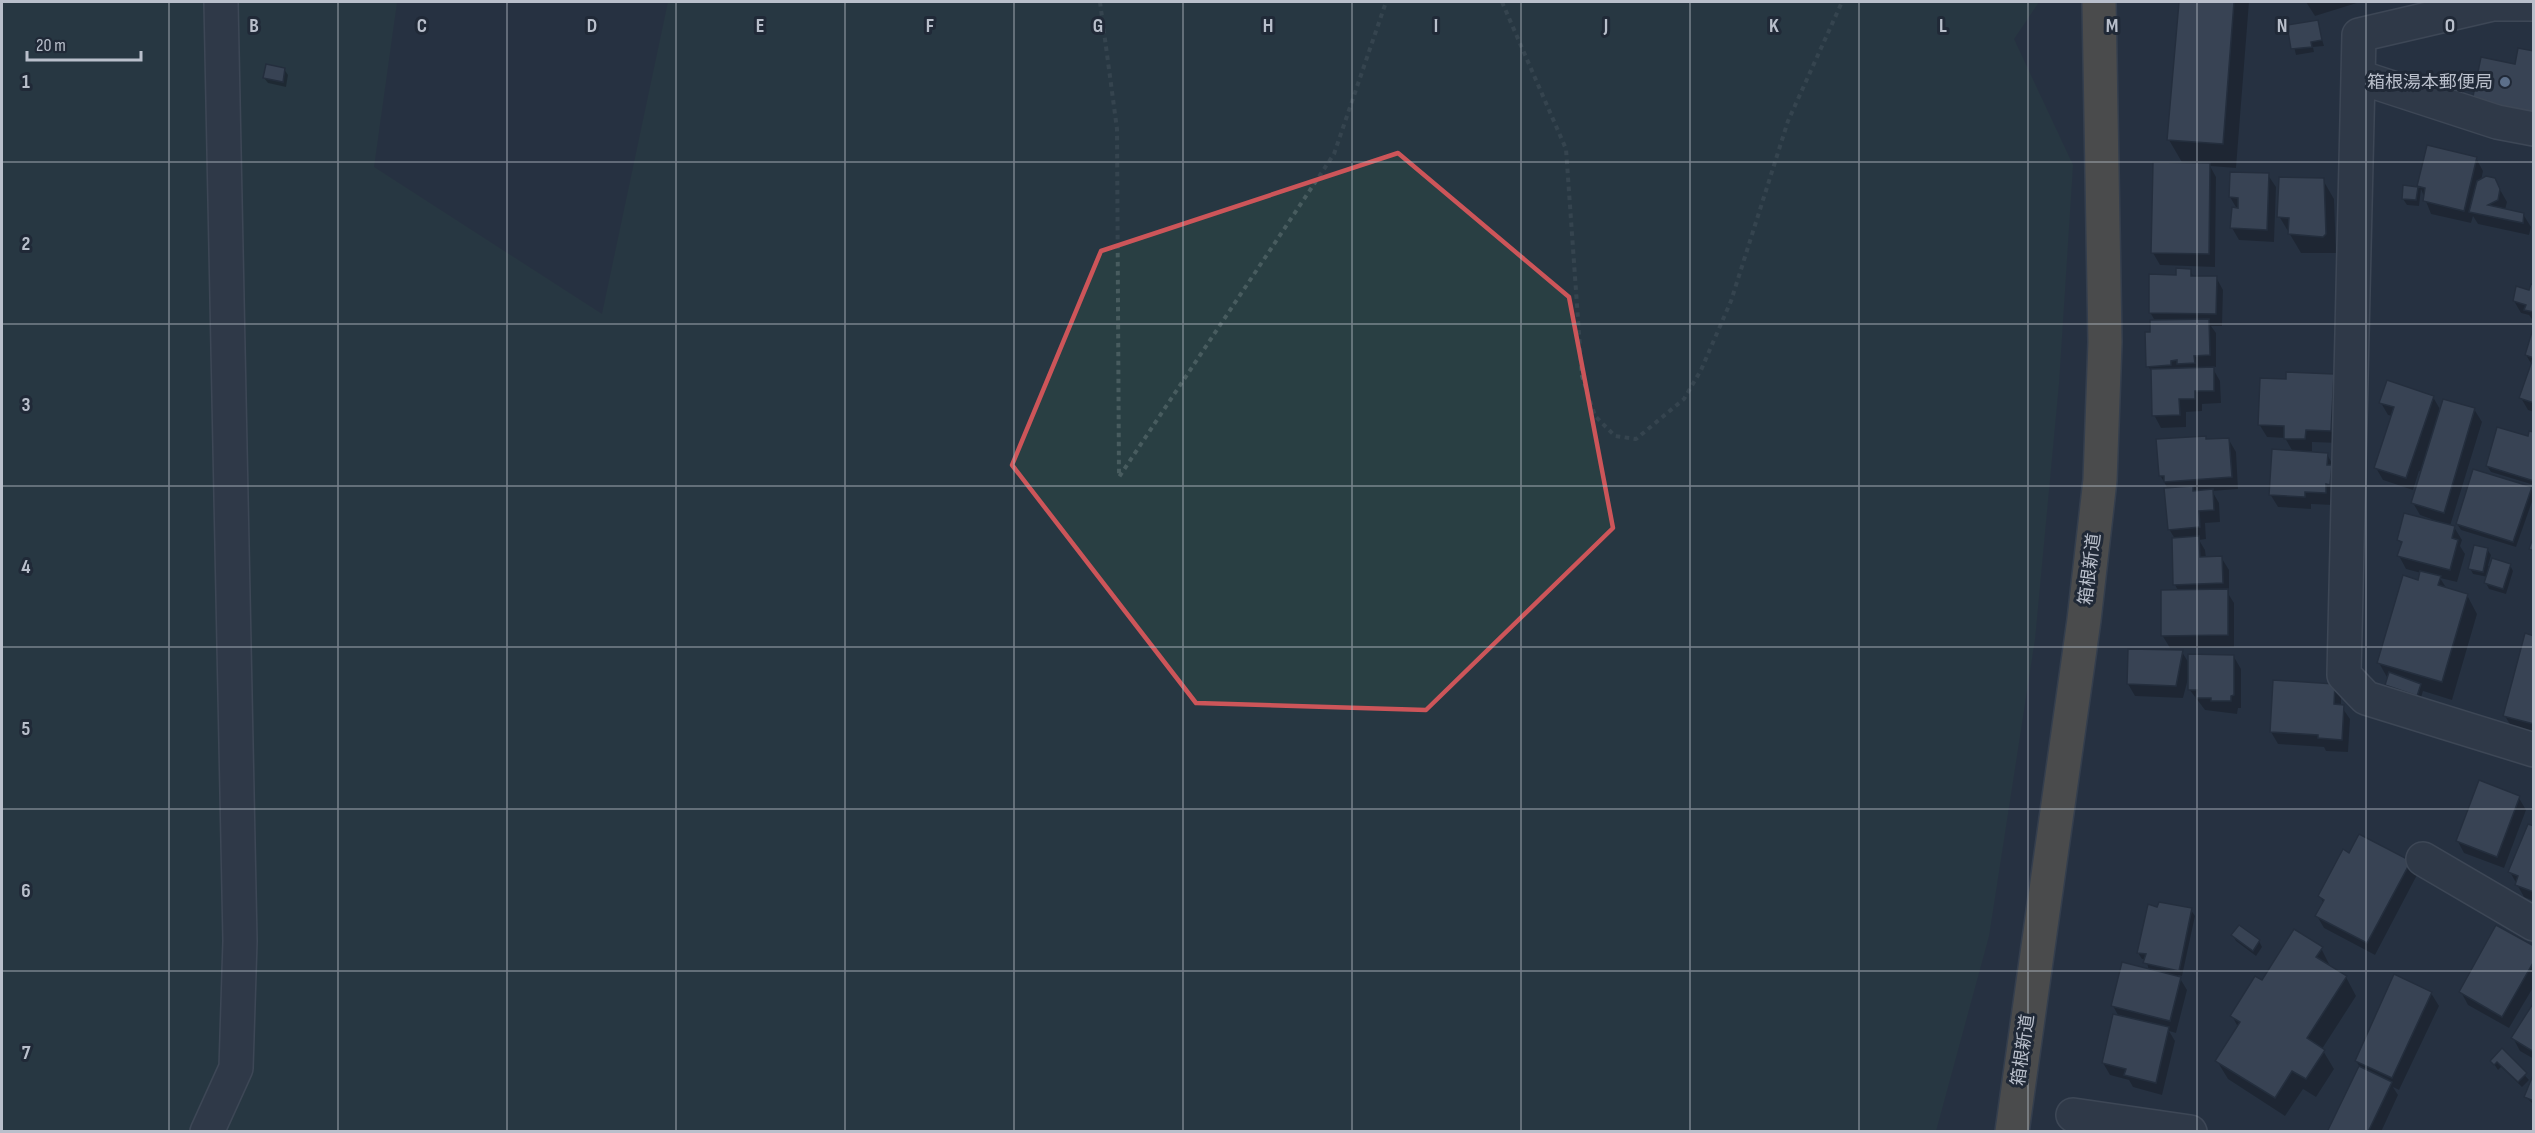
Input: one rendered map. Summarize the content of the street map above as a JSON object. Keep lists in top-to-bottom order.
{
  "streets": {
    "highway": ["箱根新道"]
  },
  "places": ["箱根湯本郵便局"],
  "scale_bar": "20 m",
  "grid": {
    "columns": [
      "B",
      "C",
      "D",
      "E",
      "F",
      "G",
      "H",
      "I",
      "J",
      "K",
      "L",
      "M",
      "N",
      "O"
    ],
    "rows": [
      "1",
      "2",
      "3",
      "4",
      "5",
      "6",
      "7"
    ]
  }
}
